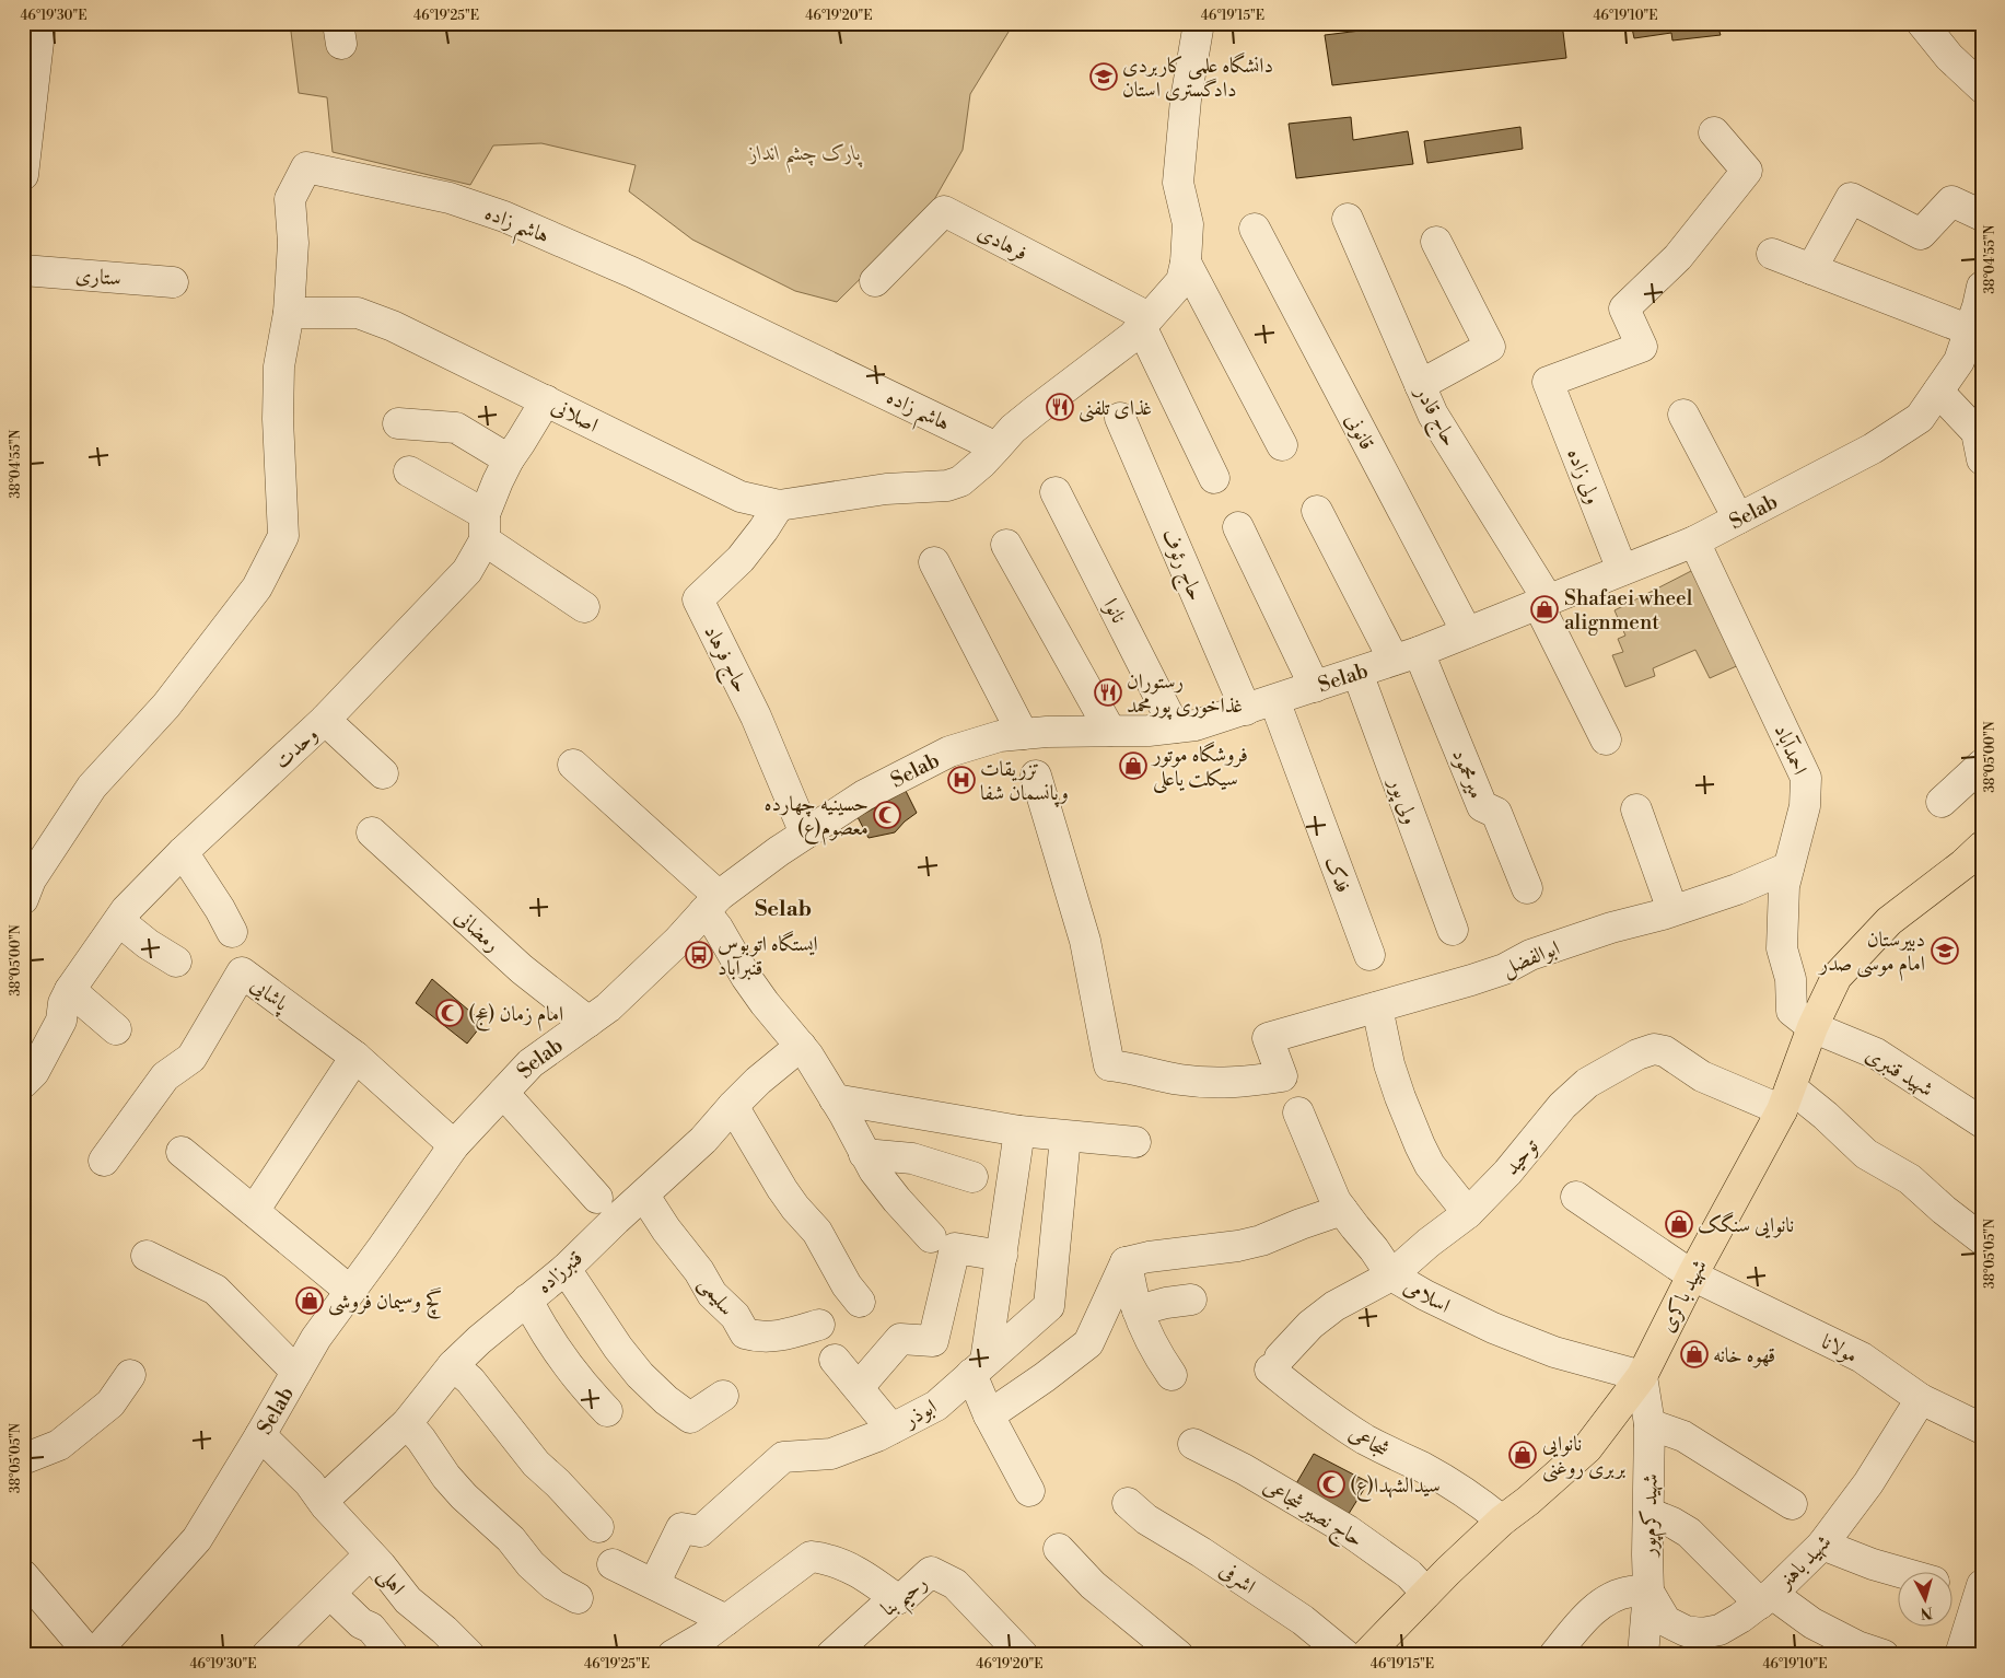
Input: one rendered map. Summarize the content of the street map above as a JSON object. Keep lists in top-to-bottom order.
{
  "streets": {
    "main road": ["شهید باکری"],
    "street": [
      "هاشم زاده",
      "فرهادی",
      "ستاری",
      "اصلانی",
      "حاج قادر",
      "قانونی",
      "ولی زاده",
      "Selab",
      "حاج رئوف",
      "نانوا",
      "حاج فرهاد",
      "وحدت",
      "احمدآباد",
      "میرمحمود",
      "ولی پور",
      "فدک",
      "رمضانی",
      "ابوالفضل",
      "پاشایی",
      "شهید قنبری",
      "توحید",
      "قنبرزاده",
      "سلیمی",
      "اسلامی",
      "مولانا",
      "ابوذر",
      "شجاعی",
      "حاج نصیر شجاعی",
      "شهید کرم‌پور",
      "شهید باهنر",
      "اشرفی",
      "اهلی",
      "رحیم بنا"
    ]
  },
  "crossings": [
    ["هاشم زاده", "اصلانی"],
    ["اصلانی", "حاج فرهاد"],
    ["اصلانی", "وحدت"],
    ["حاج قادر", "Selab"],
    ["قانونی", "Selab"],
    ["ولی زاده", "Selab"],
    ["Selab", "حاج رئوف"],
    ["Selab", "نانوا"],
    ["Selab", "حاج فرهاد"],
    ["Selab", "احمدآباد"],
    ["Selab", "میرمحمود"],
    ["Selab", "ولی پور"],
    ["Selab", "فدک"],
    ["Selab", "رمضانی"],
    ["Selab", "پاشایی"],
    ["Selab", "اهلی"],
    ["احمدآباد", "ابوالفضل"],
    ["احمدآباد", "شهید قنبری"],
    ["احمدآباد", "شهید باکری"],
    ["شهید قنبری", "شهید باکری"],
    ["توحید", "اسلامی"],
    ["توحید", "شهید باکری"],
    ["توحید", "شجاعی"],
    ["قنبرزاده", "سلیمی"],
    ["قنبرزاده", "اهلی"],
    ["اسلامی", "شهید باکری"],
    ["اسلامی", "شهید کرم‌پور"],
    ["شهید باکری", "مولانا"],
    ["شهید باکری", "شجاعی"],
    ["شهید باکری", "حاج نصیر شجاعی"],
    ["شهید باکری", "شهید کرم‌پور"],
    ["مولانا", "شهید باهنر"],
    ["شهید کرم‌پور", "شهید باهنر"]
  ],
  "districts": ["Selab"],
  "parks": ["پارک چشم انداز"],
  "places": {
    "school or university": ["دانشگاه علمی کاربردی دادگستری استان", "دبیرستان امام موسی صدر"],
    "restaurant": ["غذای تلفنی", "رستوران غذاخوری پورمحمد"],
    "shop": [
      "Shafaei wheel alignment",
      "فروشگاه موتور سیکلت یاعلی",
      "نانوایی سنگک",
      "گچ وسیمان فروشی",
      "قهوه خانه",
      "نانوایی بربری روغنی"
    ],
    "hospital": ["تزریقات وپانسمان شفا"],
    "mosque": ["حسینیه چهارده معصوم(ع)", "امام زمان (عج)", "سیدالشهدا(ع)"],
    "bus stop": ["ایستگاه اتوبوس قنبرآباد"]
  },
  "north": "bottom",
  "coordinates": [
    "46°19'30\"E",
    "46°19'25\"E",
    "46°19'20\"E",
    "46°19'15\"E",
    "46°19'10\"E",
    "38°04'55\"N",
    "38°05'00\"N",
    "38°05'05\"N"
  ]
}
